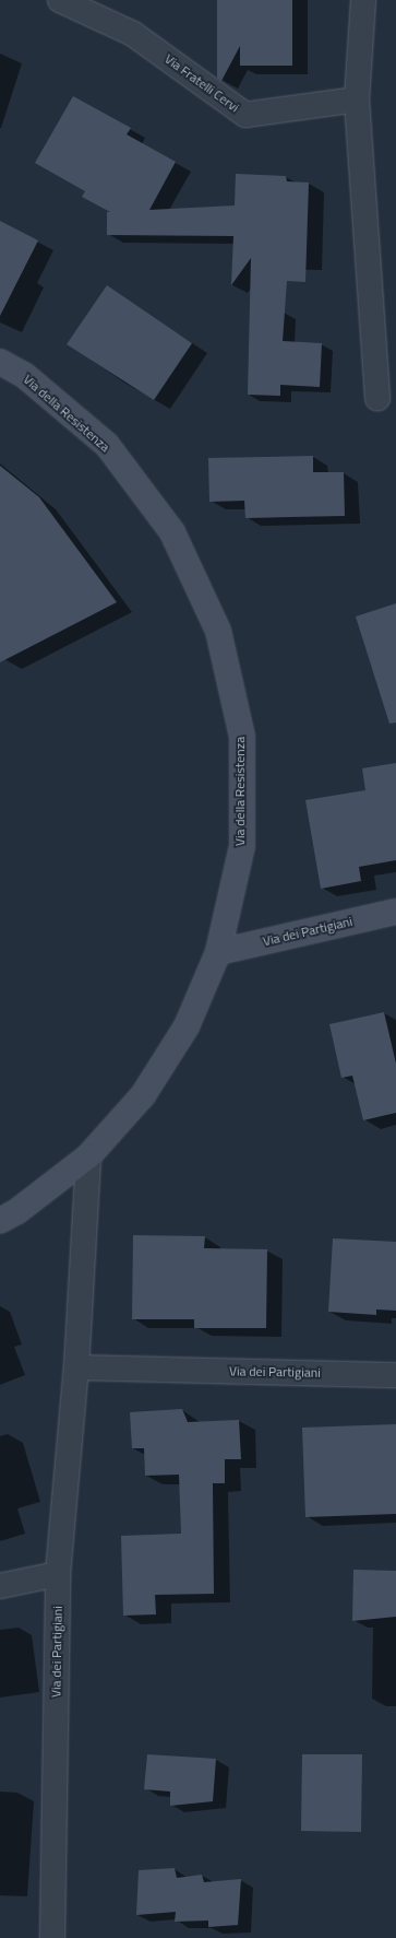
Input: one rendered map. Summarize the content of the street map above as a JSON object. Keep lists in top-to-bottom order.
{
  "streets": {
    "street": ["Via Fratelli Cervi", "Via della Resistenza", "Via dei Partigiani"]
  },
  "crossings": [
    ["Via della Resistenza", "Via dei Partigiani"]
  ]
}
